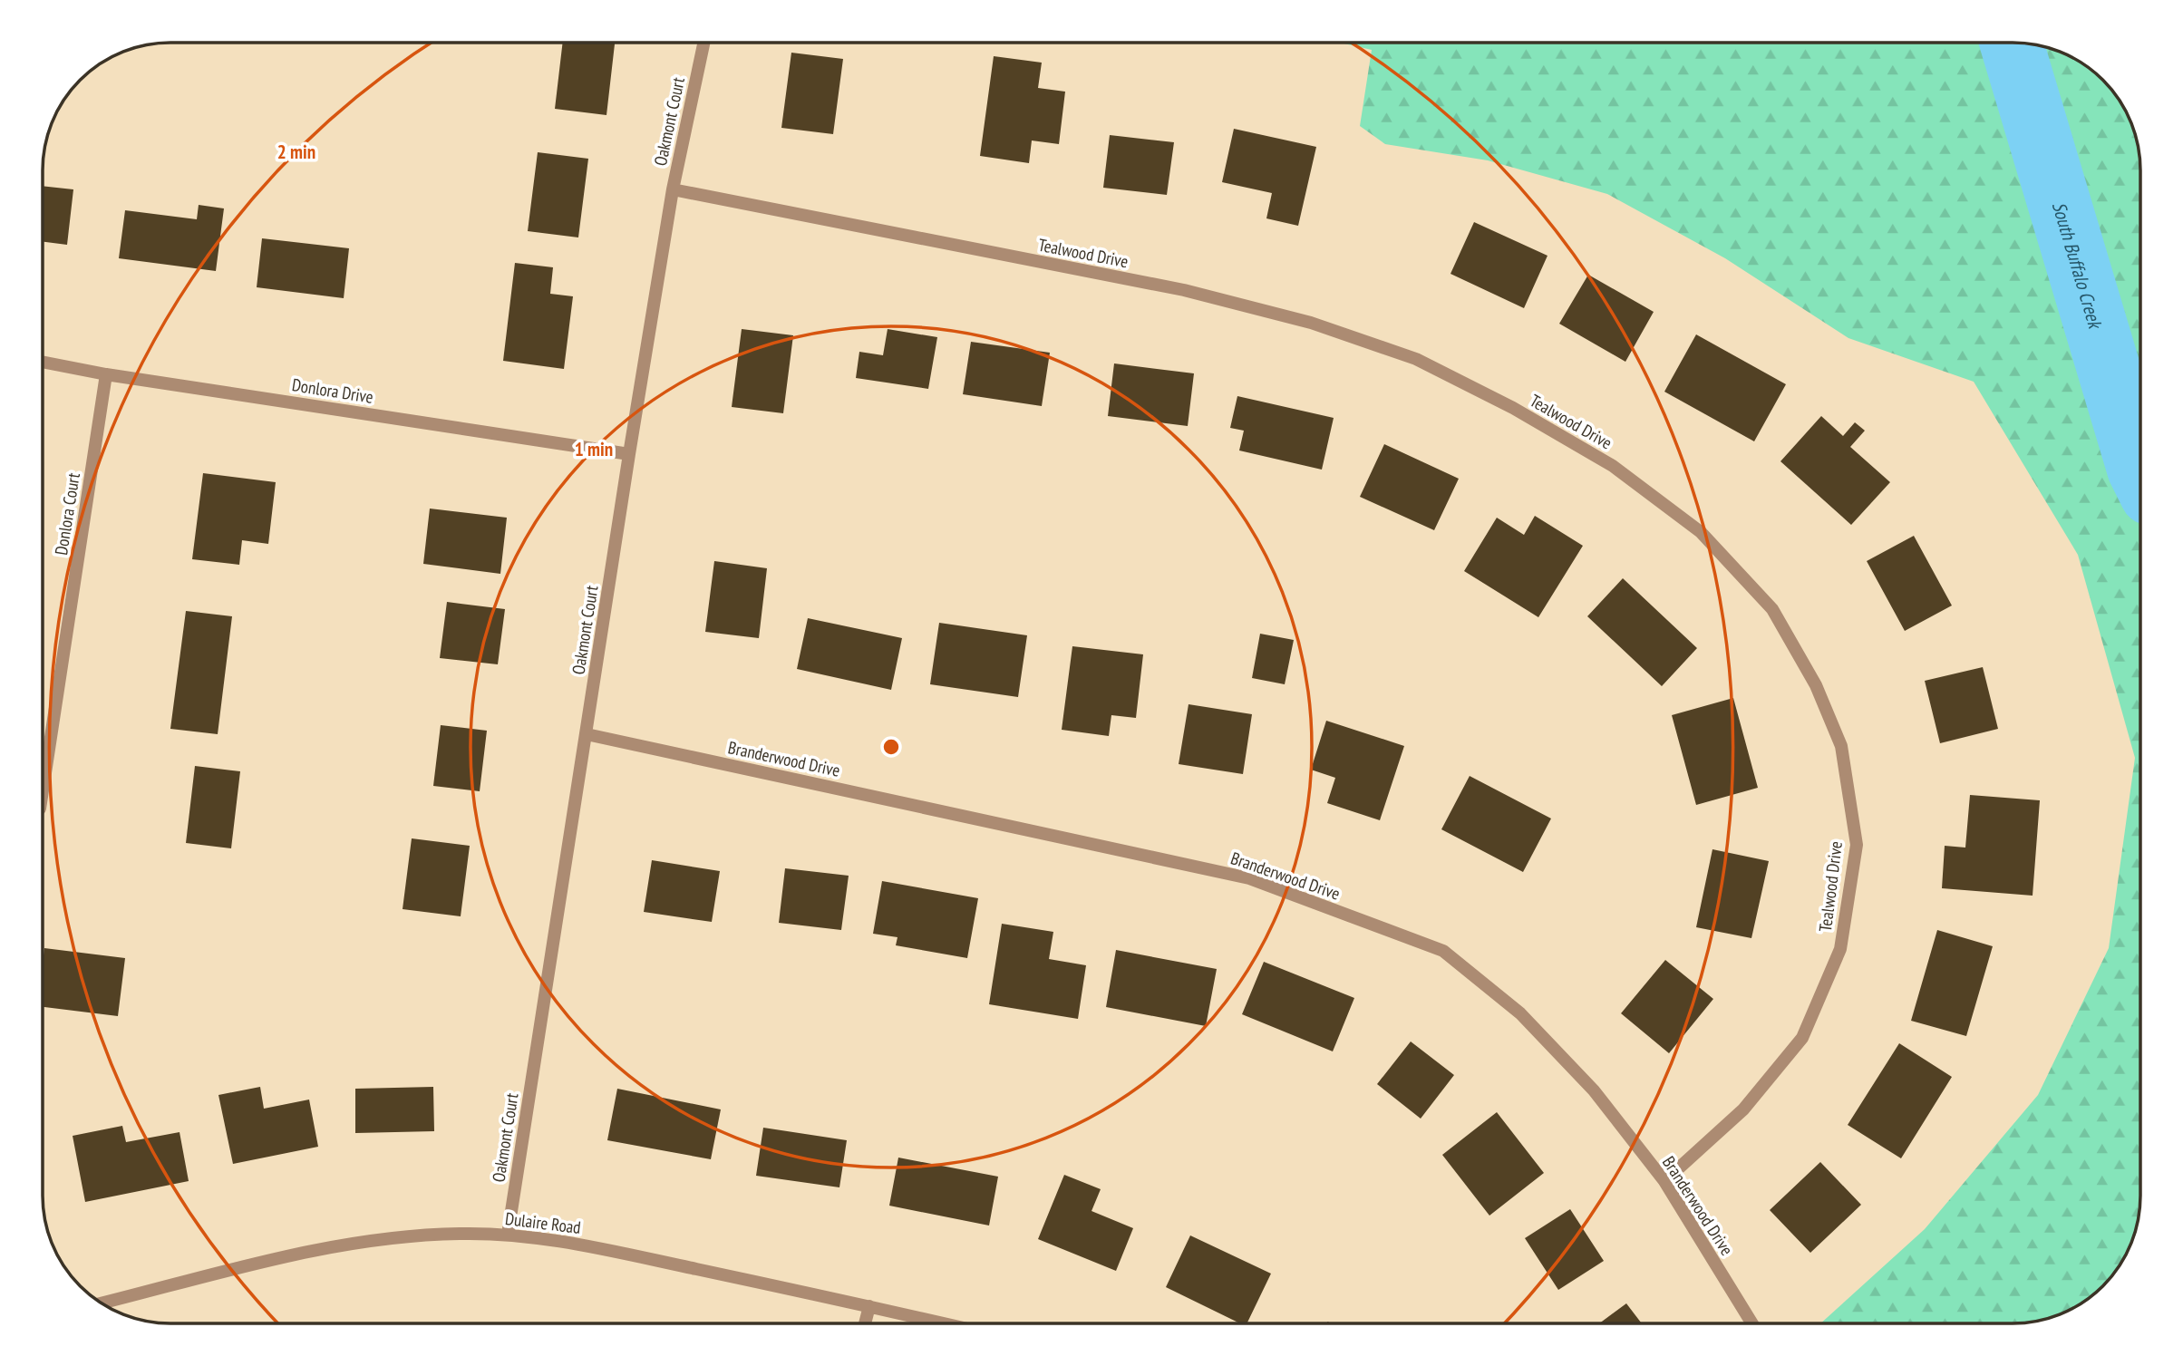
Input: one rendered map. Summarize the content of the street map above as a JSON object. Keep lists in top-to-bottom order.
{
  "streets": {
    "street": [
      "Oakmont Court",
      "Tealwood Drive",
      "Donlora Drive",
      "Donlora Court",
      "Branderwood Drive",
      "Dulaire Road"
    ]
  },
  "crossings": [
    ["Oakmont Court", "Tealwood Drive"],
    ["Oakmont Court", "Donlora Drive"],
    ["Oakmont Court", "Branderwood Drive"],
    ["Oakmont Court", "Dulaire Road"],
    ["Tealwood Drive", "Branderwood Drive"],
    ["Donlora Drive", "Donlora Court"]
  ],
  "water": ["South Buffalo Creek"],
  "rings": ["2 min", "1 min"]
}
